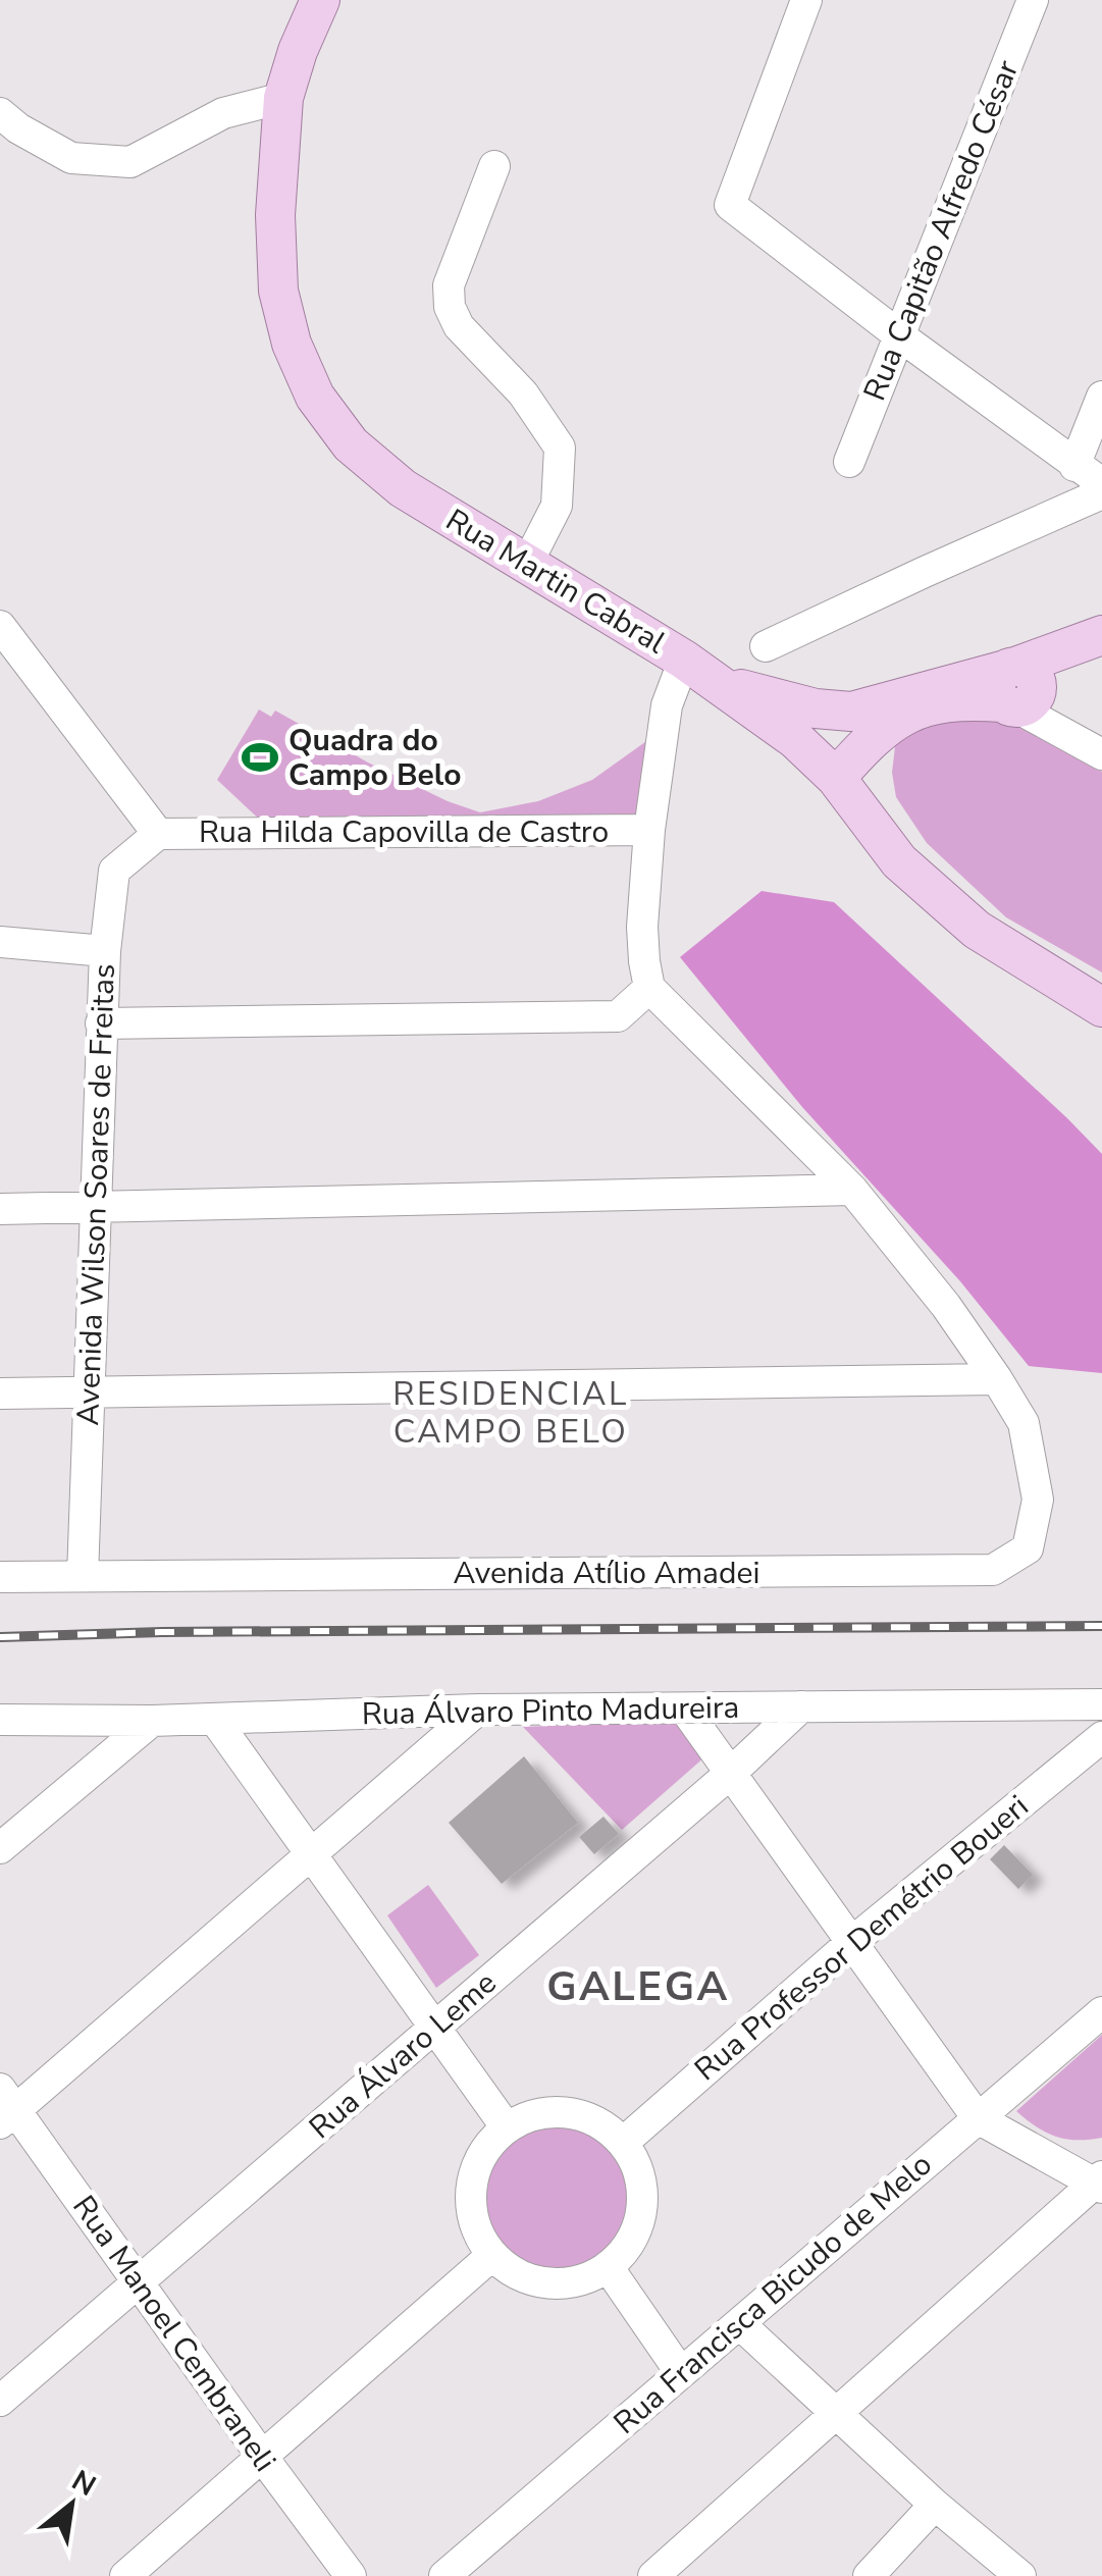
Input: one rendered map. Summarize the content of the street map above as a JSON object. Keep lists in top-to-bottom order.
{
  "streets": {
    "main road": ["Rua Martin Cabral"],
    "street": [
      "Rua Capitão Alfredo César",
      "Rua Hilda Capovilla de Castro",
      "Avenida Wilson Soares de Freitas",
      "Avenida Atílio Amadei",
      "Rua Álvaro Pinto Madureira",
      "Rua Professor Demétrio Boueri",
      "Rua Álvaro Leme",
      "Rua Francisca Bicudo de Melo",
      "Rua Manoel Cembraneli"
    ]
  },
  "crossings": [
    ["Rua Hilda Capovilla de Castro", "Avenida Wilson Soares de Freitas"],
    ["Avenida Wilson Soares de Freitas", "Avenida Atílio Amadei"],
    ["Rua Álvaro Pinto Madureira", "Rua Álvaro Leme"],
    ["Rua Álvaro Leme", "Rua Manoel Cembraneli"]
  ],
  "districts": ["RESIDENCIAL CAMPO BELO", "GALEGA"],
  "places": {
    "sports": ["Quadra do Campo Belo"]
  },
  "north": "top right"
}
